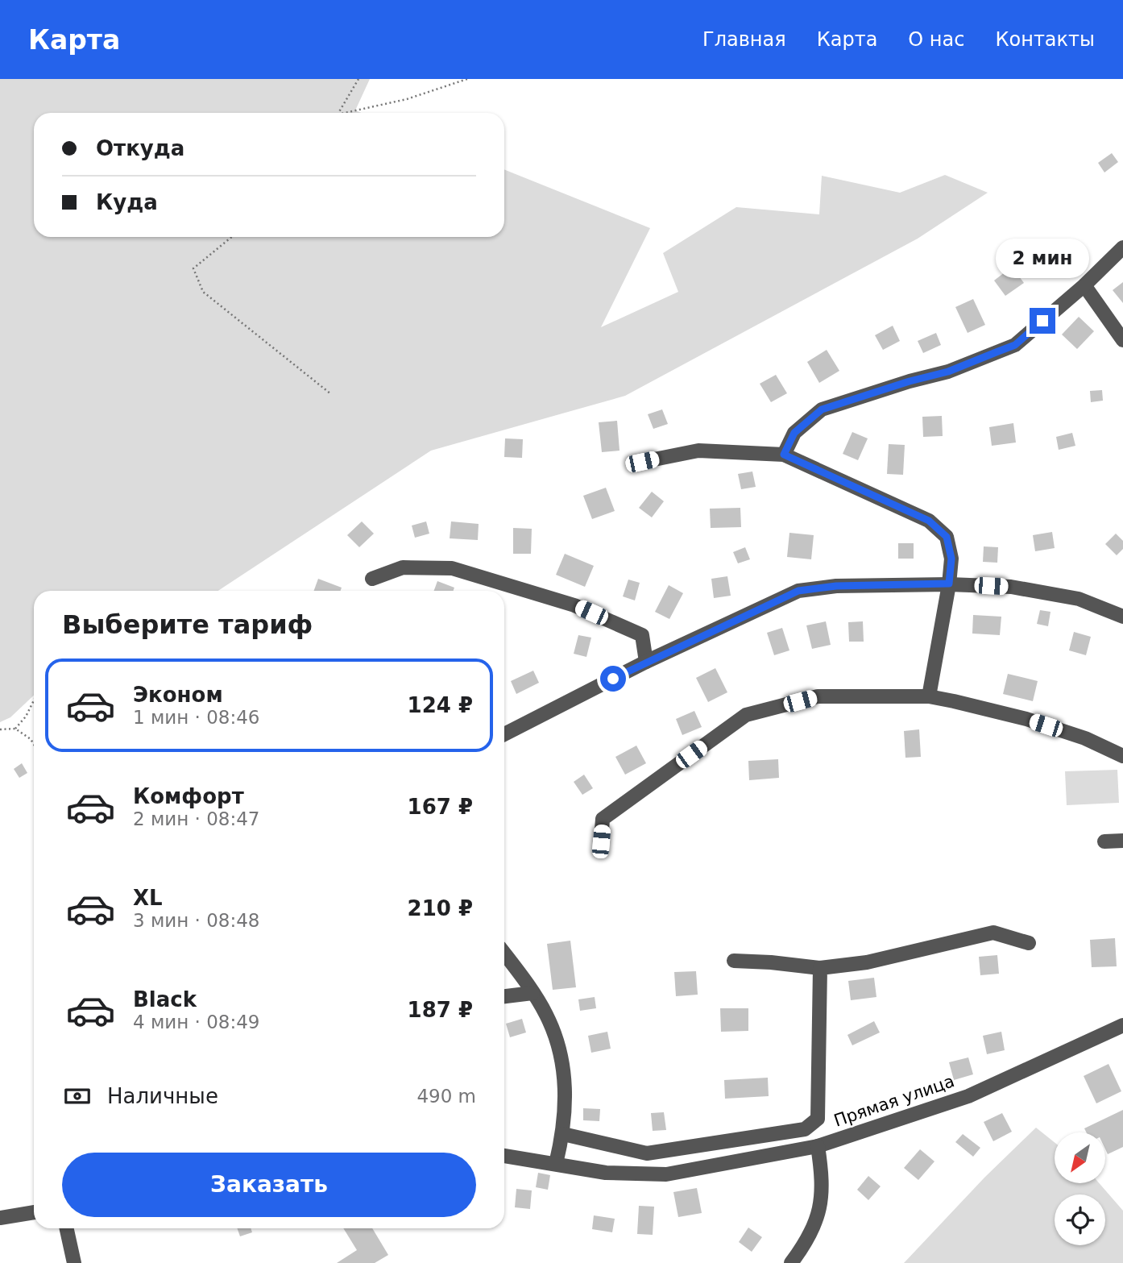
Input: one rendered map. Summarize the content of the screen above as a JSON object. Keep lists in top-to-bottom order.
{
  "streets": {
    "street": ["Прямая улица"]
  },
  "north": "bottom left",
  "page": {
    "header": "Карта",
    "nav": [
      "Главная",
      "Карта",
      "О нас",
      "Контакты"
    ],
    "banner": ["Откуда", "Куда"],
    "bubble": "2 мин",
    "heading": "Выберите тариф",
    "list": [
      {
        "name": "Эконом",
        "note": "1 мин · 08:46",
        "value": "124 ₽"
      },
      {
        "name": "Комфорт",
        "note": "2 мин · 08:47",
        "value": "167 ₽"
      },
      {
        "name": "XL",
        "note": "3 мин · 08:48",
        "value": "210 ₽"
      },
      {
        "name": "Black",
        "note": "4 мин · 08:49",
        "value": "187 ₽"
      }
    ],
    "pay": ["Наличные", "490 m"],
    "buttons": "Заказать"
  }
}
